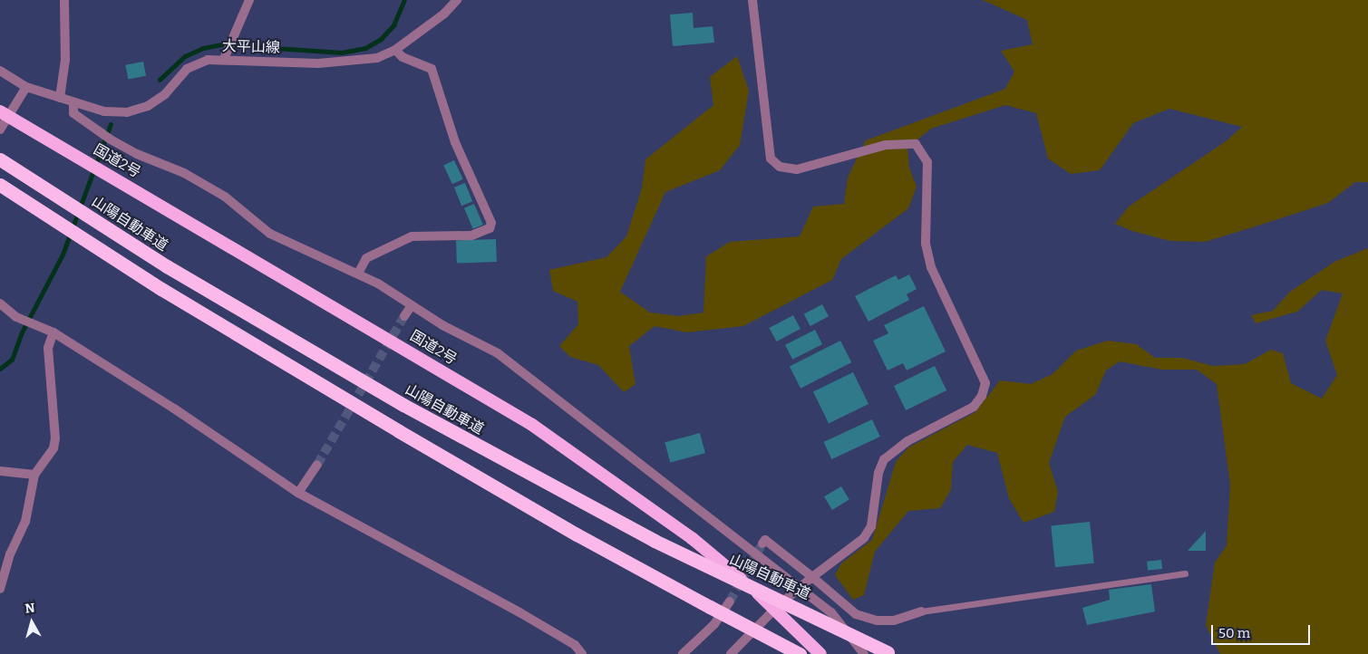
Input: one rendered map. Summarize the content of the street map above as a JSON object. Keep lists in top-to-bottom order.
{
  "streets": {
    "highway": ["国道2号", "山陽自動車道"],
    "street": ["大平山線"]
  },
  "scale_bar": "50 m",
  "north": "top"
}
